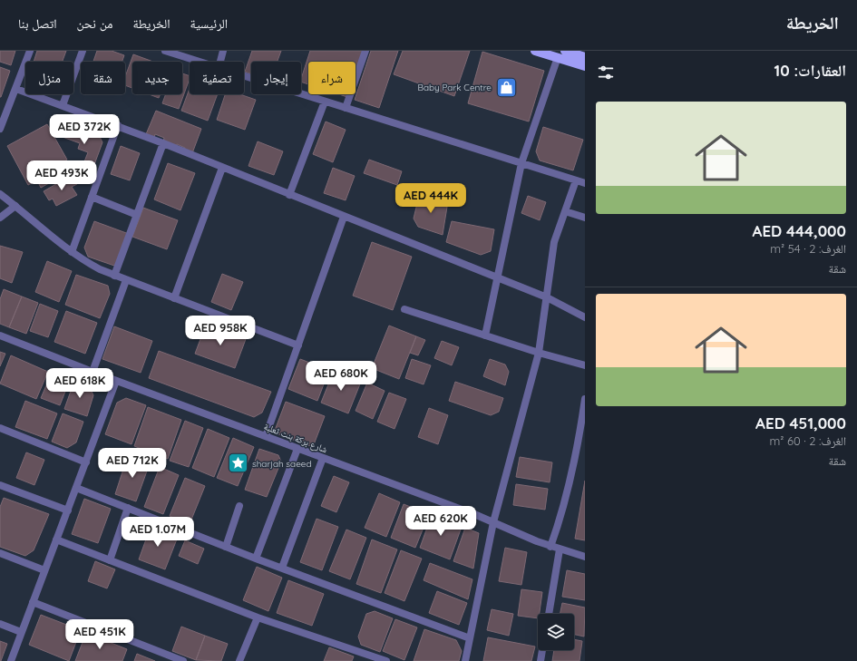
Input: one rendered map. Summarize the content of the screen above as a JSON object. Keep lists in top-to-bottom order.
{
  "streets": {
    "street": ["شارع بركة بنت ثعلبة"]
  },
  "places": {
    "shop": ["Baby Park Centre"],
    "place": ["sharjah saeed"]
  },
  "page": {
    "header": "الخريطة",
    "nav": [
      "الرئيسية",
      "الخريطة",
      "من نحن",
      "اتصل بنا"
    ],
    "heading": "العقارات: 10",
    "chip": [
      "شراء",
      "إيجار",
      "تصفية",
      "جديد",
      "شقة",
      "منزل"
    ],
    "list": [
      {
        "name": "AED 444,000",
        "note": "الغرف: 2 · 54 m² · شقة"
      },
      {
        "name": "AED 451,000",
        "note": "الغرف: 2 · 60 m² · شقة"
      }
    ],
    "price": [
      "AED 372K",
      "AED 493K",
      "AED 444K",
      "AED 958K",
      "AED 680K",
      "AED 618K",
      "AED 712K",
      "AED 620K",
      "AED 1.07M",
      "AED 451K"
    ]
  }
}
